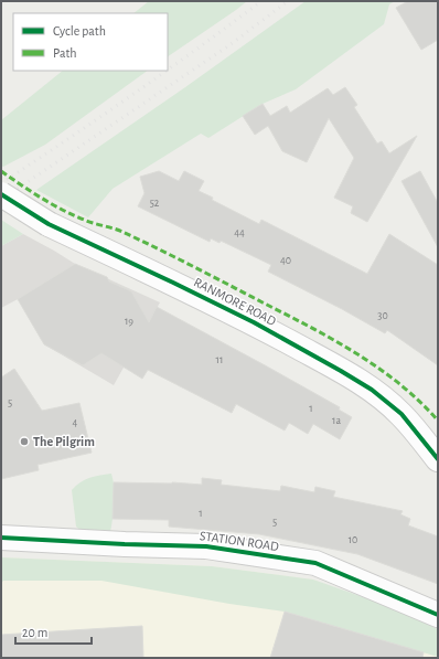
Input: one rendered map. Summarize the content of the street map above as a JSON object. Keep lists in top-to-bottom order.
{
  "streets": {
    "street": ["RANMORE ROAD", "STATION ROAD"]
  },
  "places": ["The Pilgrim"],
  "house_numbers": [
    "52",
    "44",
    "40",
    "30",
    "19",
    "11",
    "5",
    "1",
    "1a",
    "4",
    "1",
    "5",
    "10"
  ],
  "legend": ["Cycle path", "Path"],
  "scale_bar": "20 m"
}
